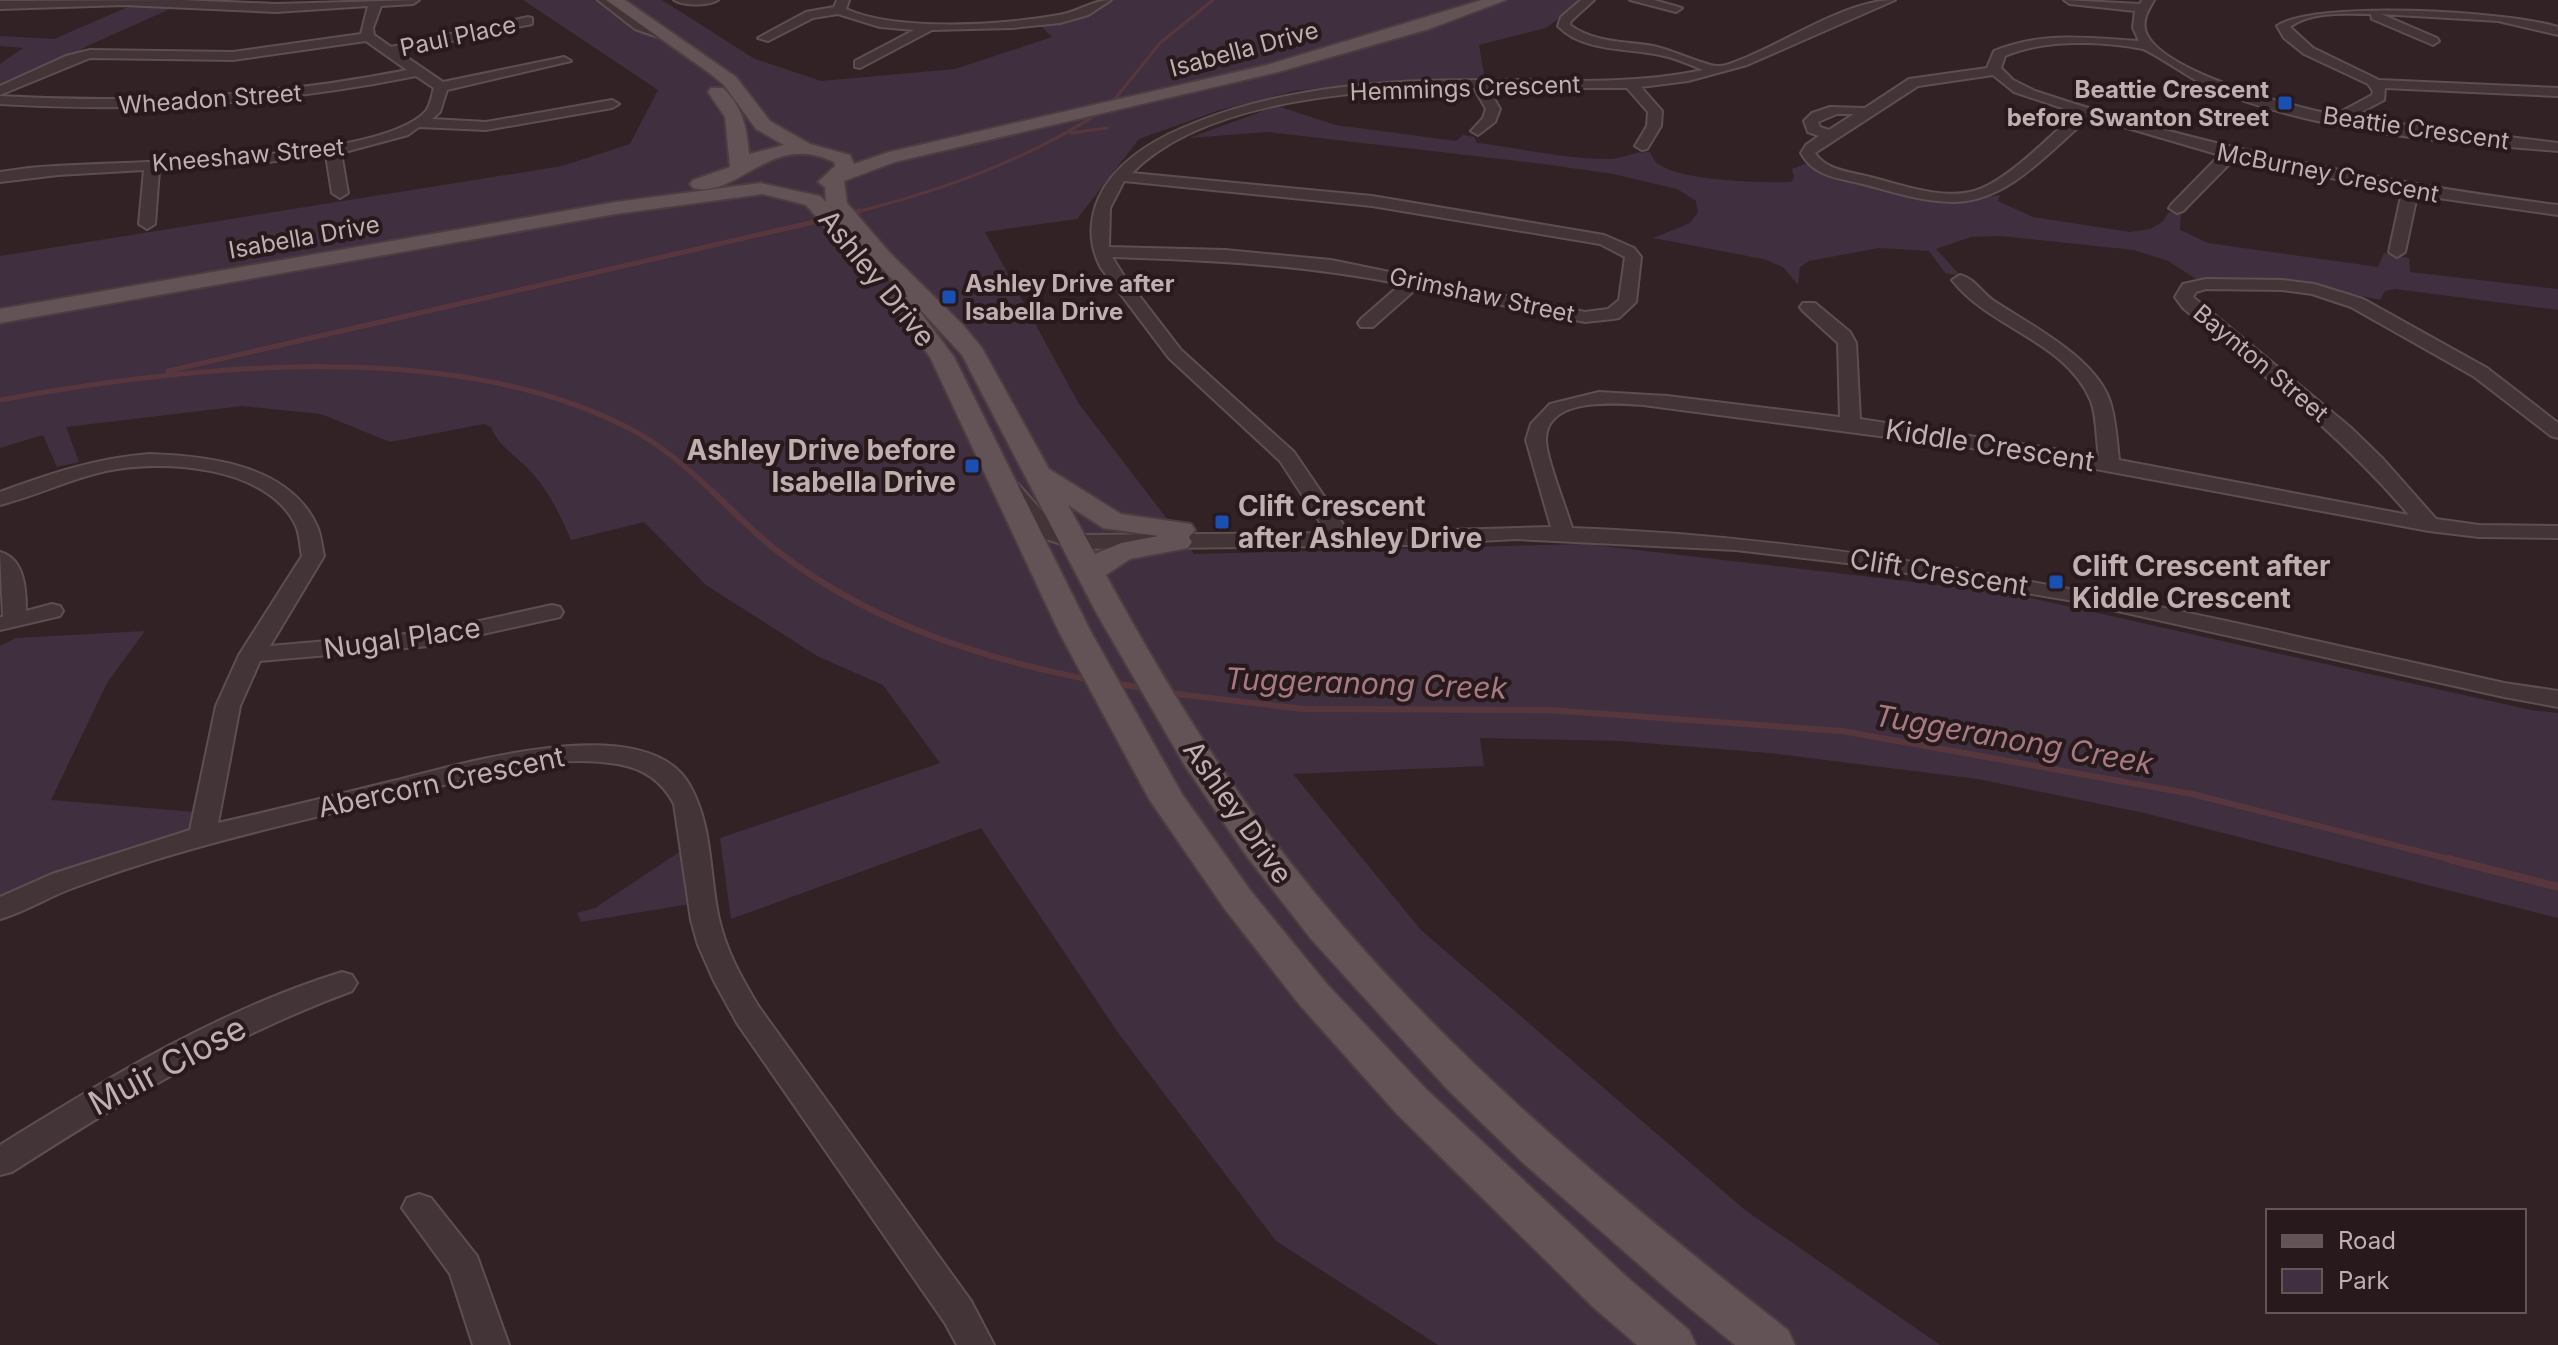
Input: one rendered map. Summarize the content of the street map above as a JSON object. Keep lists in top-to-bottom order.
{
  "streets": {
    "main road": ["Isabella Drive", "Ashley Drive"],
    "street": [
      "Paul Place",
      "Hemmings Crescent",
      "Wheadon Street",
      "Beattie Crescent",
      "Kneeshaw Street",
      "McBurney Crescent",
      "Grimshaw Street",
      "Baynton Street",
      "Kiddle Crescent",
      "Clift Crescent",
      "Nugal Place",
      "Abercorn Crescent",
      "Muir Close"
    ]
  },
  "crossings": [
    ["Isabella Drive", "Ashley Drive"],
    ["Hemmings Crescent", "Grimshaw Street"],
    ["Ashley Drive", "Clift Crescent"],
    ["Baynton Street", "Kiddle Crescent"],
    ["Kiddle Crescent", "Clift Crescent"]
  ],
  "water": ["Tuggeranong Creek"],
  "places": {
    "transit": [
      "Beattie Crescent before Swanton Street",
      "Ashley Drive after Isabella Drive",
      "Ashley Drive before Isabella Drive",
      "Clift Crescent after Ashley Drive",
      "Clift Crescent after Kiddle Crescent"
    ]
  },
  "legend": ["Road", "Park"]
}
